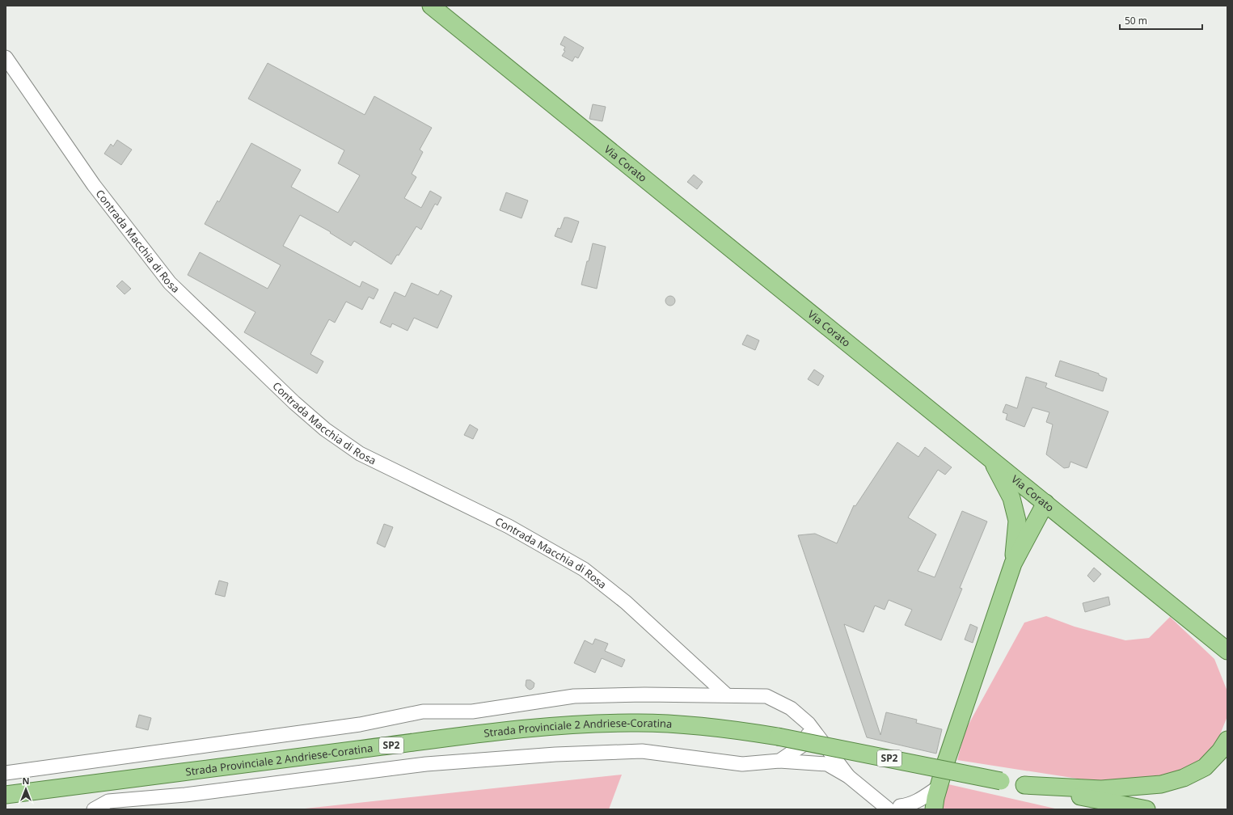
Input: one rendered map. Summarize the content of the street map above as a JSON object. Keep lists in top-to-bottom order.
{
  "streets": {
    "main road": ["Via Corato", "Strada Provinciale 2 Andriese-Coratina", "SP2"],
    "street": ["Contrada Macchia di Rosa"]
  },
  "scale_bar": "50 m",
  "north": "top"
}
